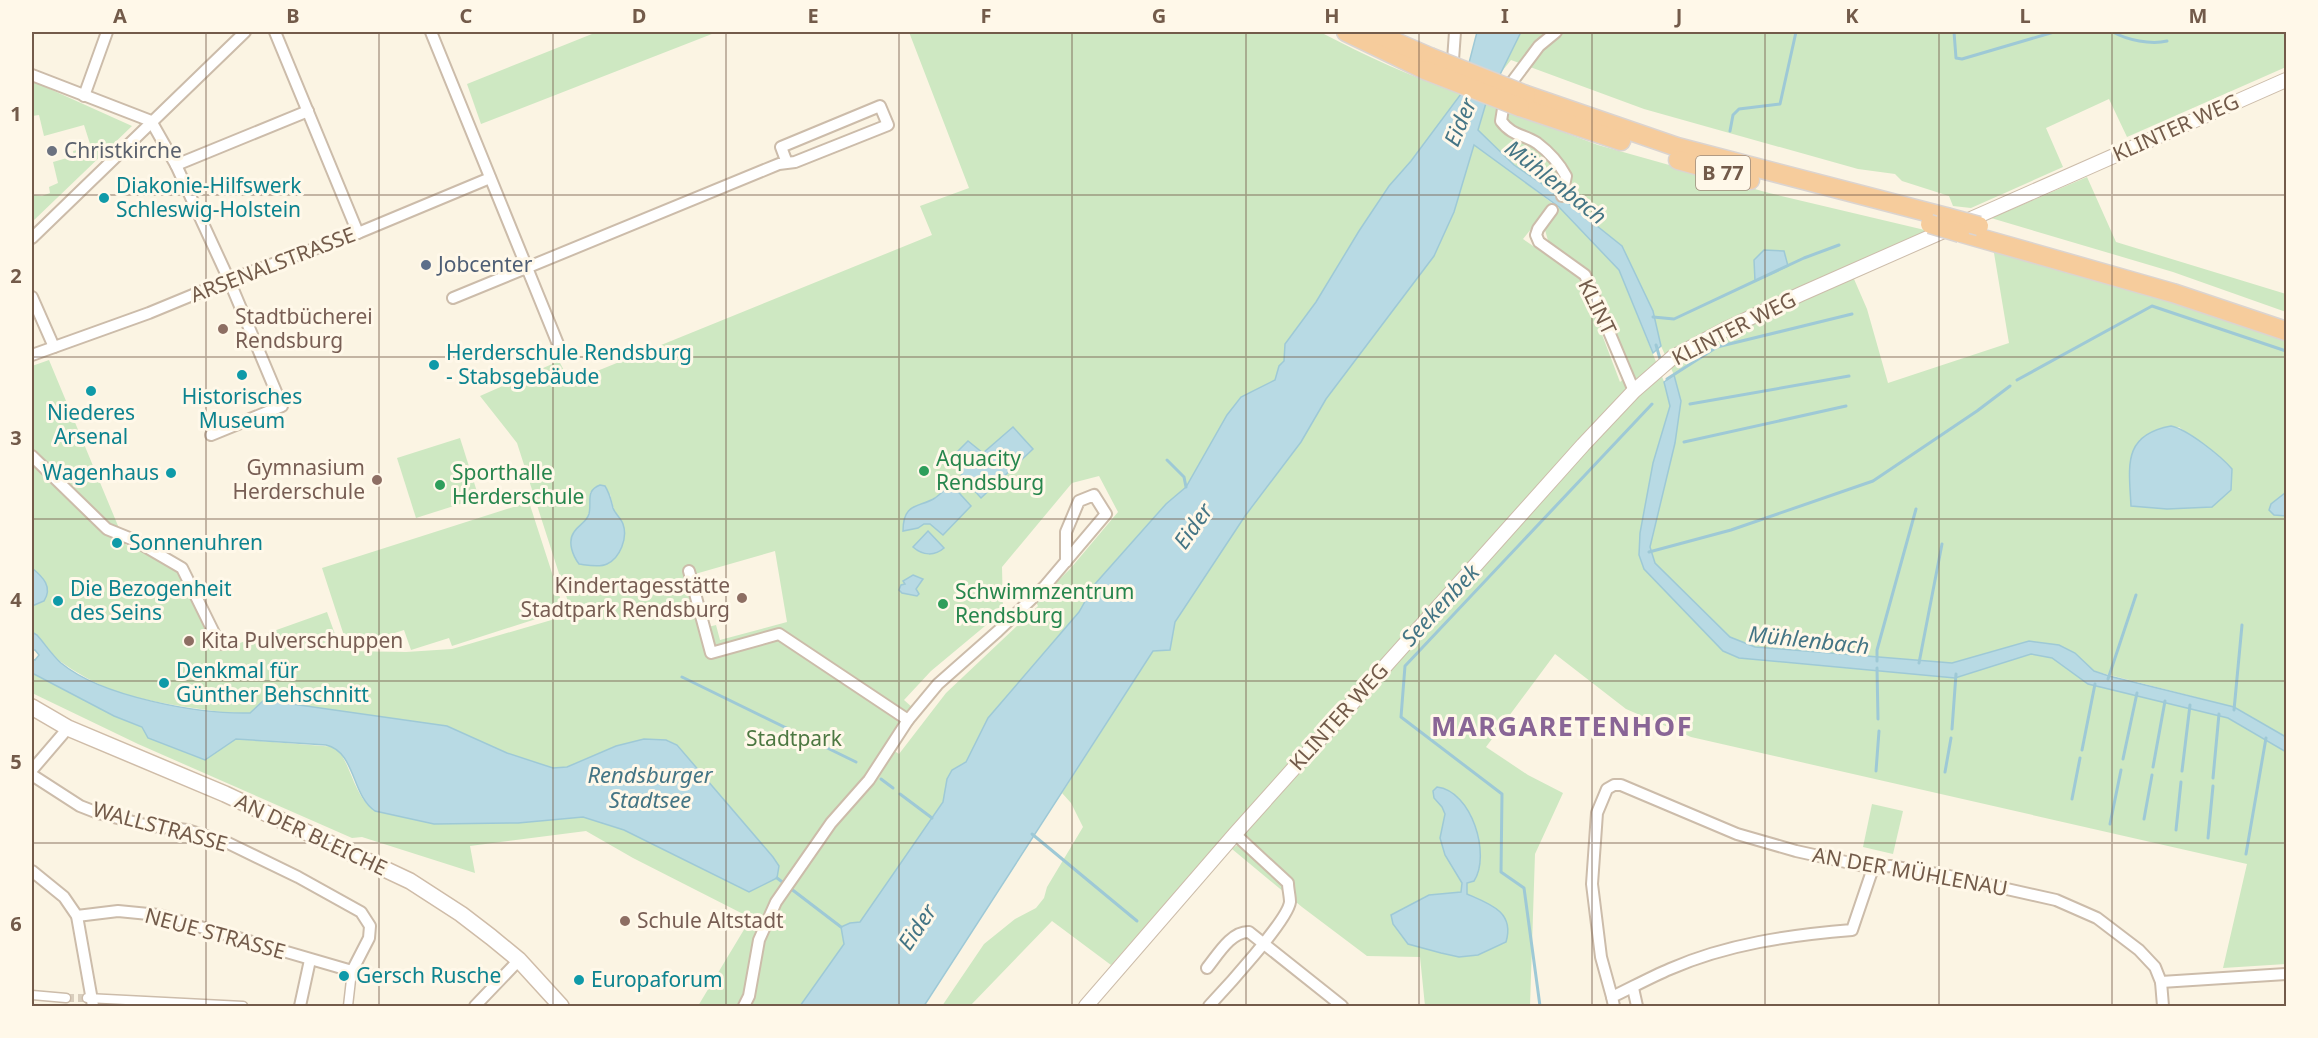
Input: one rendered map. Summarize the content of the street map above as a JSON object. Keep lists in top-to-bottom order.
{
  "streets": {
    "highway": ["B 77"],
    "main road": ["AN DER BLEICHE"],
    "street": [
      "KLINTER WEG",
      "ARSENALSTRASSE",
      "KLINT",
      "WALLSTRASSE",
      "AN DER MÜHLENAU",
      "NEUE STRASSE"
    ]
  },
  "crossings": [
    ["KLINTER WEG", "KLINT"],
    ["WALLSTRASSE", "NEUE STRASSE"]
  ],
  "districts": ["MARGARETENHOF"],
  "water": [
    "Eider",
    "Mühlenbach",
    "Seekenbek",
    "Rendsburger Stadtsee"
  ],
  "parks": ["Stadtpark"],
  "places": [
    "Christkirche",
    "Diakonie-Hilfswerk Schleswig-Holstein",
    "Jobcenter",
    "Stadtbücherei Rendsburg",
    "Herderschule Rendsburg - Stabsgebäude",
    "Historisches Museum",
    "Niederes Arsenal",
    "Aquacity Rendsburg",
    "Wagenhaus",
    "Gymnasium Herderschule",
    "Sporthalle Herderschule",
    "Sonnenuhren",
    "Kindertagesstätte Stadtpark Rendsburg",
    "Die Bezogenheit des Seins",
    "Schwimmzentrum Rendsburg",
    "Kita Pulverschuppen",
    "Denkmal für Günther Behschnitt",
    "Schule Altstadt",
    "Gersch Rusche",
    "Europaforum"
  ],
  "grid": {
    "columns": [
      "A",
      "B",
      "C",
      "D",
      "E",
      "F",
      "G",
      "H",
      "I",
      "J",
      "K",
      "L",
      "M"
    ],
    "rows": [
      "1",
      "2",
      "3",
      "4",
      "5",
      "6"
    ]
  }
}
